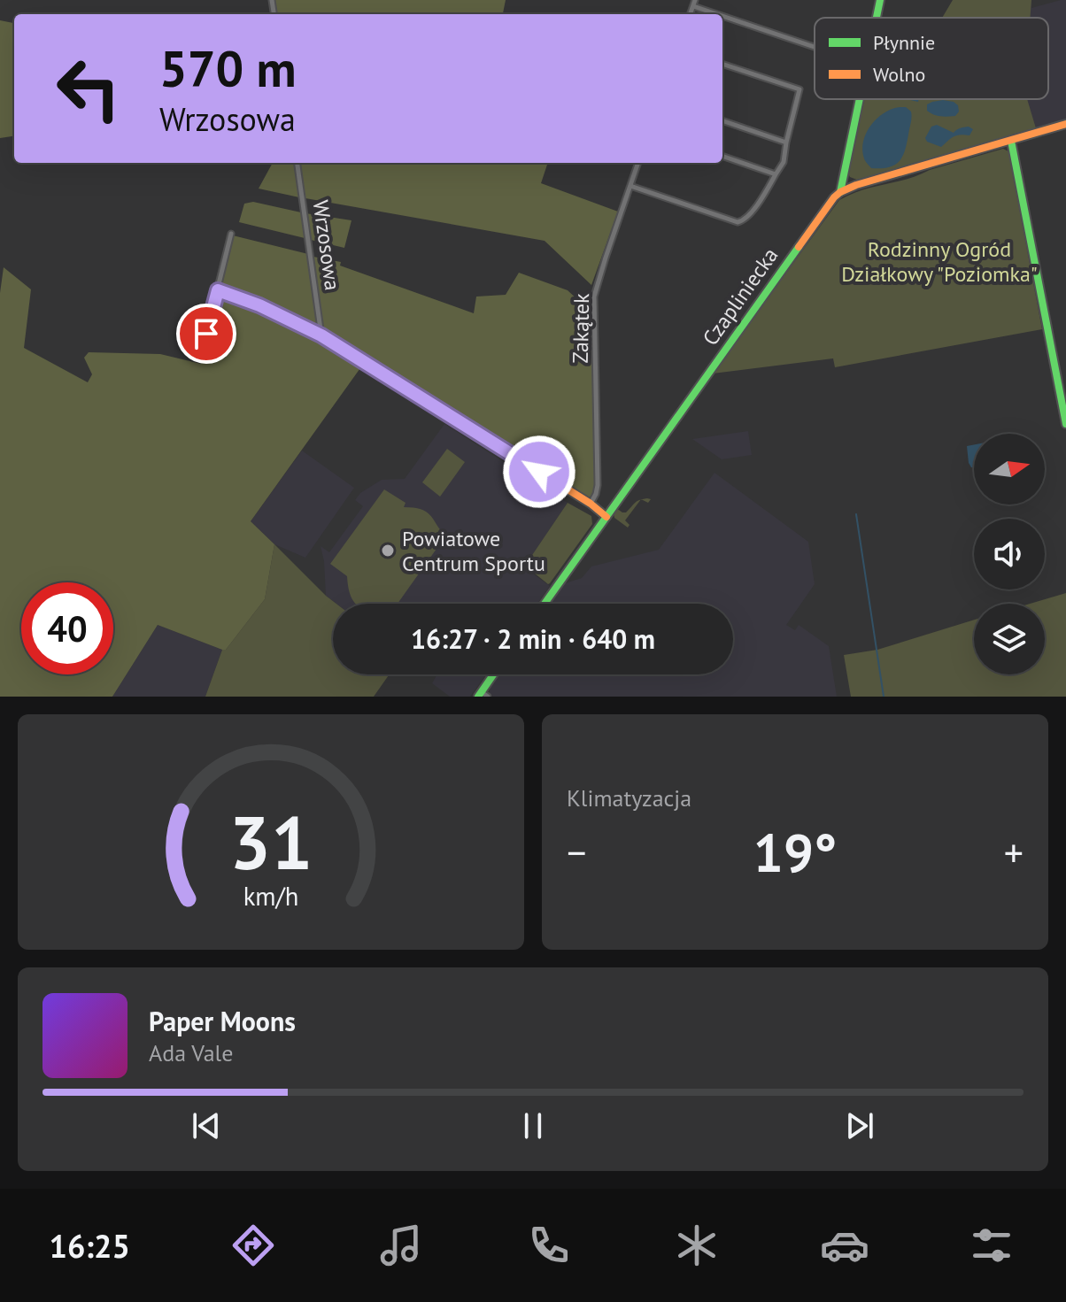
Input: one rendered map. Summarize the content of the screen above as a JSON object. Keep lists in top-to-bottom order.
{
  "streets": {
    "street": ["Wrzosowa", "Czapliniecka", "Zakątek"]
  },
  "parks": ["Rodzinny Ogród Działkowy \"Poziomka\""],
  "places": ["Powiatowe Centrum Sportu"],
  "legend": ["Płynnie", "Wolno"],
  "north": "right",
  "page": {
    "turn": ["570 m", "Wrzosowa"],
    "limit": "40",
    "trip": "16:27 · 2 min · 640 m",
    "tile": "Klimatyzacja",
    "heat": ["−", "19°", "+"],
    "song": ["Paper Moons", "Ada Vale"],
    "tabs": "16:25",
    "gauge": ["31", "km/h"]
  }
}
